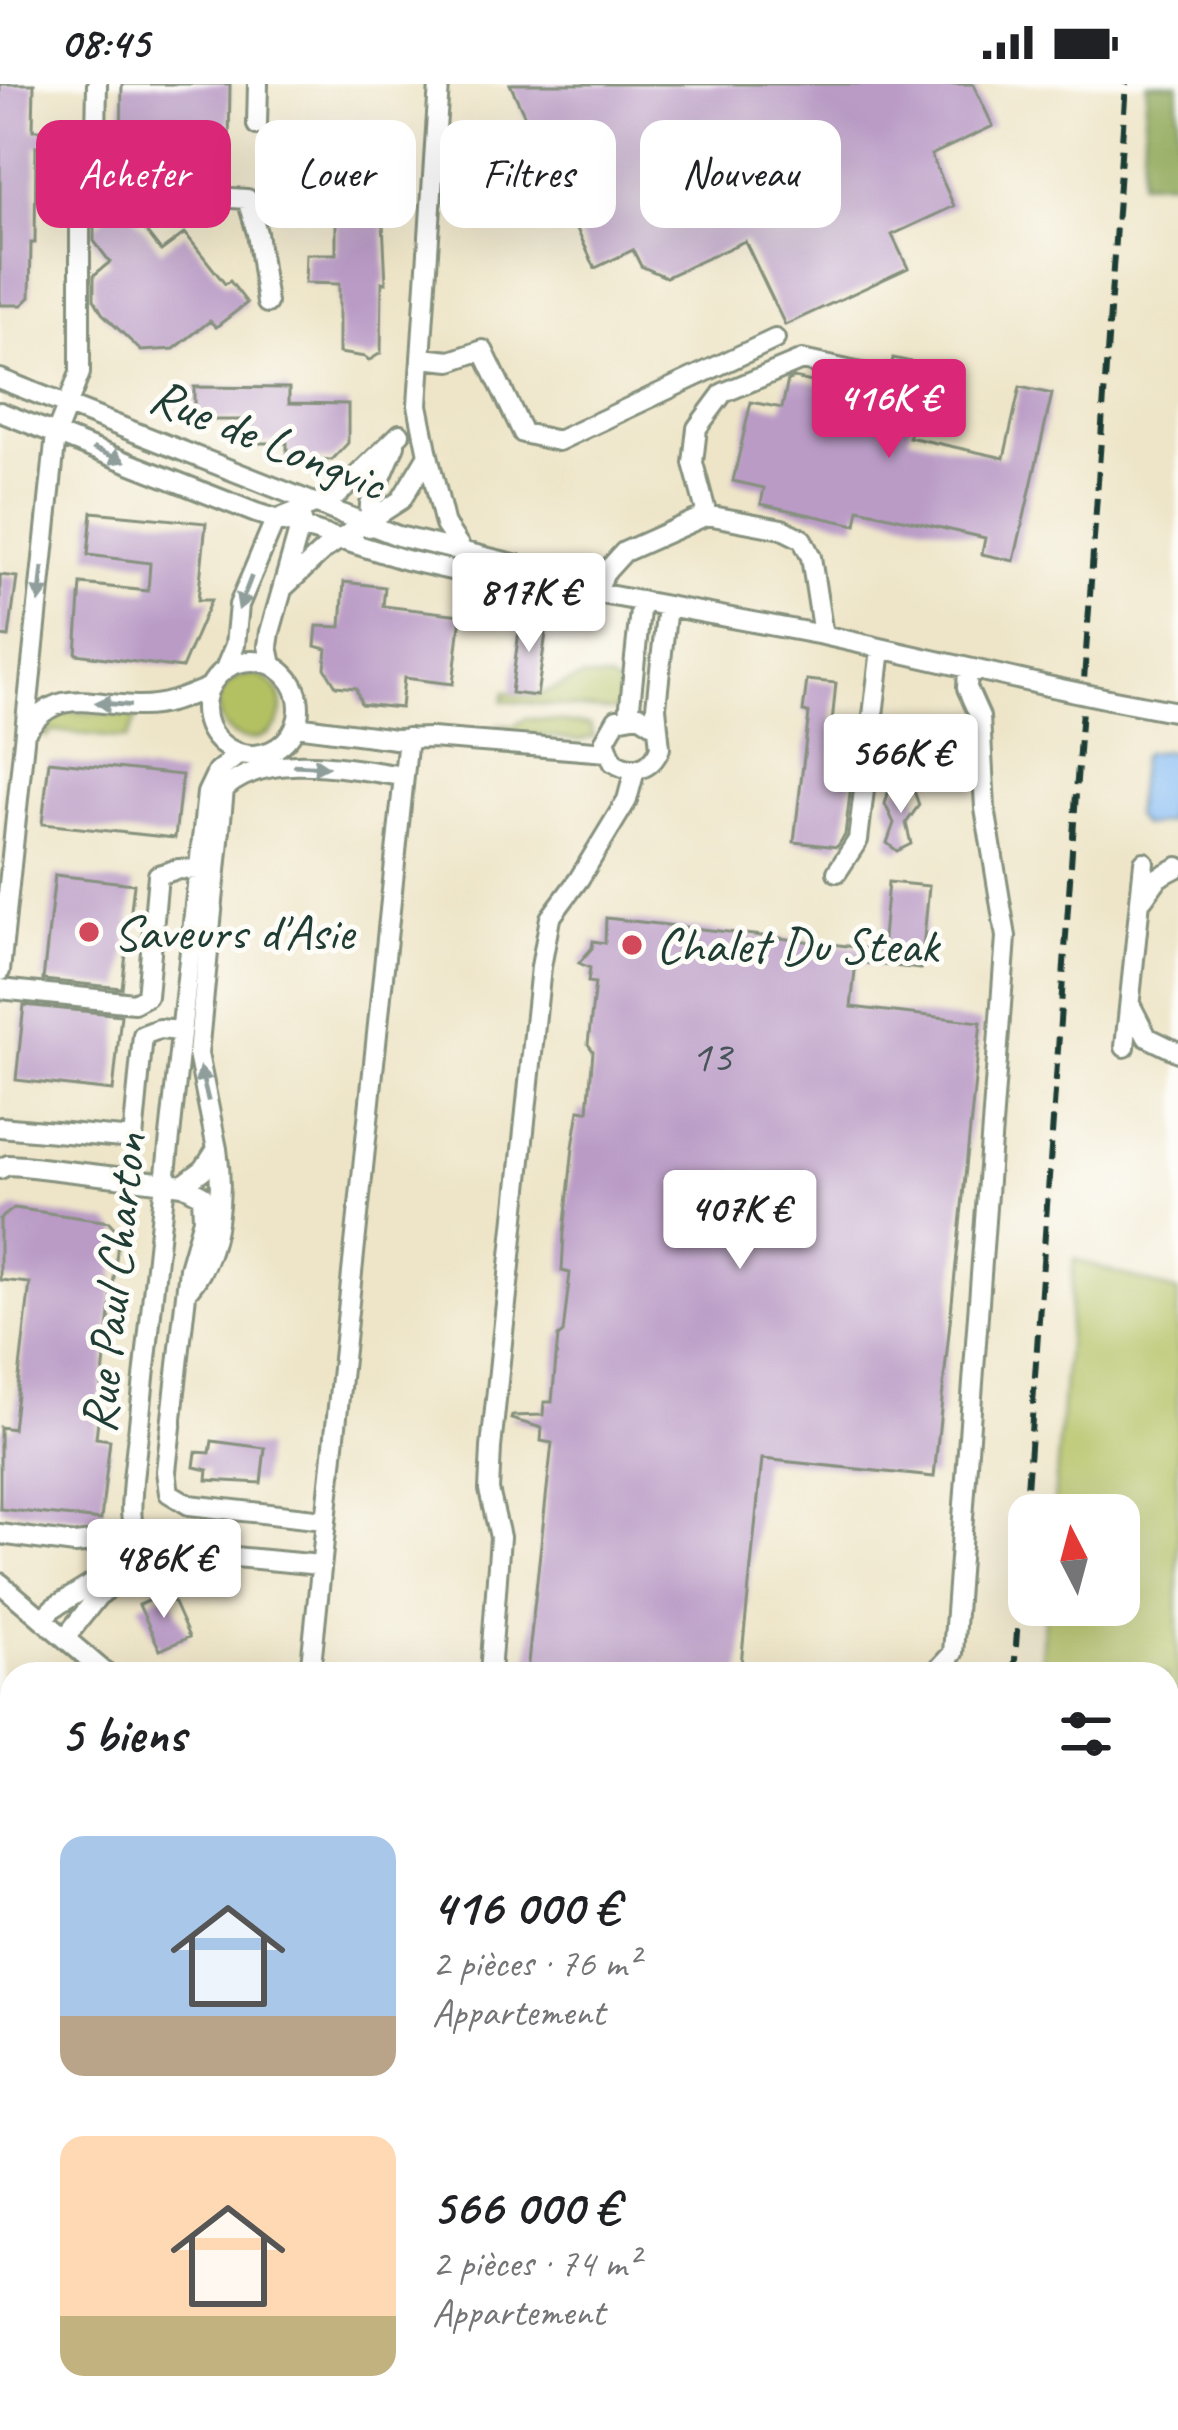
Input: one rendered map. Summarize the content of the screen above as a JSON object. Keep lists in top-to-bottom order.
{
  "streets": {
    "street": ["Rue de Longvic", "Rue Paul Charton"]
  },
  "places": ["Saveurs d'Asie", "Chalet Du Steak"],
  "house_numbers": ["13"],
  "north": "top",
  "page": {
    "status": "08:45",
    "chip": [
      "Acheter",
      "Louer",
      "Filtres",
      "Nouveau"
    ],
    "price": [
      "416K €",
      "817K €",
      "566K €",
      "407K €",
      "486K €"
    ],
    "heading": "5 biens",
    "list": [
      {
        "name": "416 000 €",
        "note": "2 pièces · 76 m² · Appartement"
      },
      {
        "name": "566 000 €",
        "note": "2 pièces · 74 m² · Appartement"
      }
    ]
  }
}
